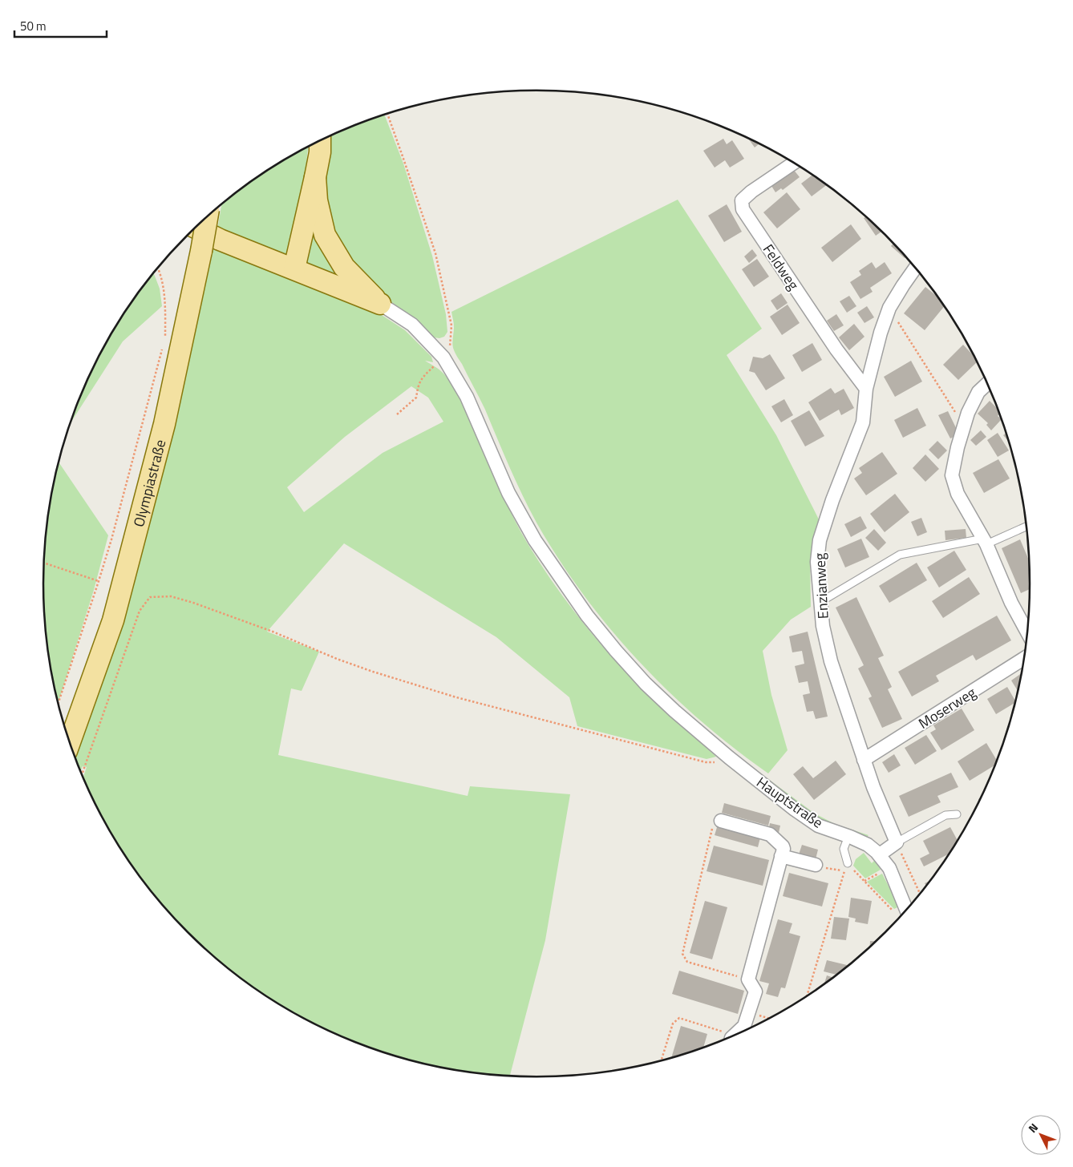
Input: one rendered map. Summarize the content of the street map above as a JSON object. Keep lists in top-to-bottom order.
{
  "streets": {
    "main road": ["Olympiastraße"],
    "street": [
      "Feldweg",
      "Enzianweg",
      "Moserweg",
      "Hauptstraße"
    ]
  },
  "crossings": [
    ["Feldweg", "Enzianweg"],
    ["Enzianweg", "Moserweg"]
  ],
  "scale_bar": "50 m",
  "north": "top left"
}
